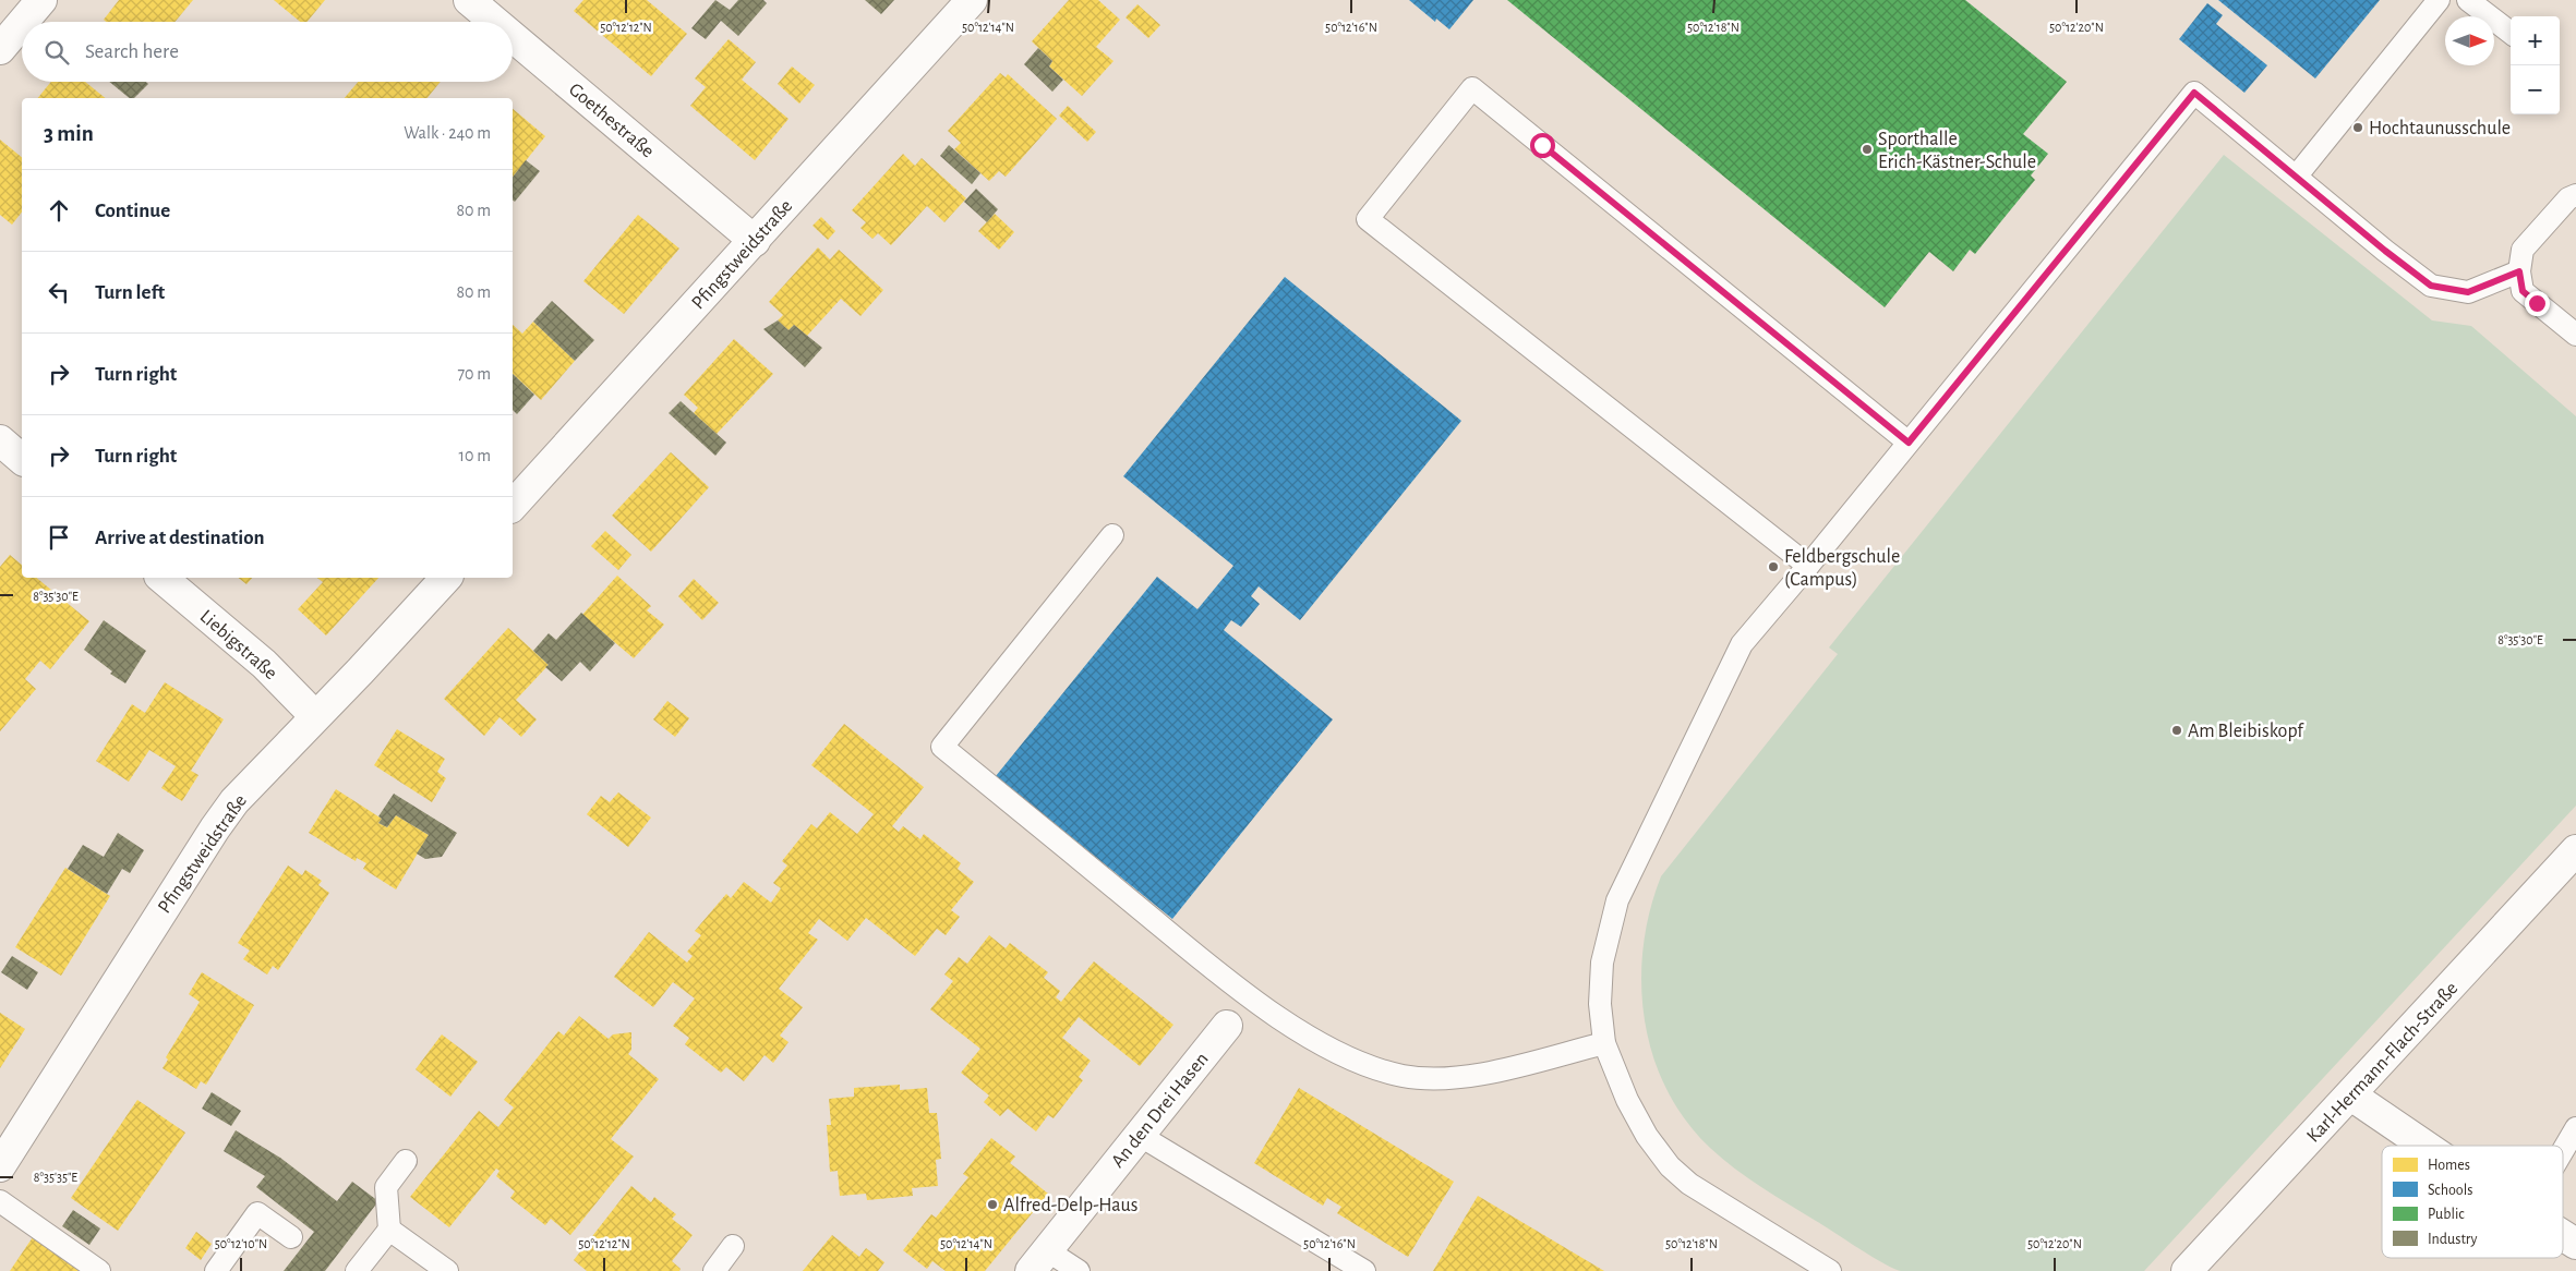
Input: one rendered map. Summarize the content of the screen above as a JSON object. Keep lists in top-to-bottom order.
{
  "streets": {
    "street": [
      "Goethestraße",
      "Pfingstweidstraße",
      "Liebigstraße",
      "Karl-Hermann-Flach-Straße",
      "An den Drei Hasen"
    ]
  },
  "crossings": [
    ["Goethestraße", "Pfingstweidstraße"],
    ["Pfingstweidstraße", "Liebigstraße"]
  ],
  "places": [
    "Hochtaunusschule",
    "Sporthalle Erich-Kästner-Schule",
    "Feldbergschule (Campus)",
    "Am Bleibiskopf",
    "Alfred-Delp-Haus"
  ],
  "legend": [
    "Homes",
    "Schools",
    "Public",
    "Industry"
  ],
  "north": "right",
  "page": {
    "map_buttons": ["+", "−"],
    "search": "Search here",
    "heading": ["3 min", "Walk · 240 m"],
    "list": [
      ["Continue", "80 m"],
      ["Turn left", "80 m"],
      ["Turn right", "70 m"],
      ["Turn right", "10 m"],
      "Arrive at destination"
    ]
  },
  "coordinates": [
    "50°12'12\"N",
    "50°12'14\"N",
    "50°12'16\"N",
    "50°12'18\"N",
    "50°12'20\"N",
    "8°35'30\"E",
    "8°35'35\"E",
    "50°12'10\"N"
  ]
}
